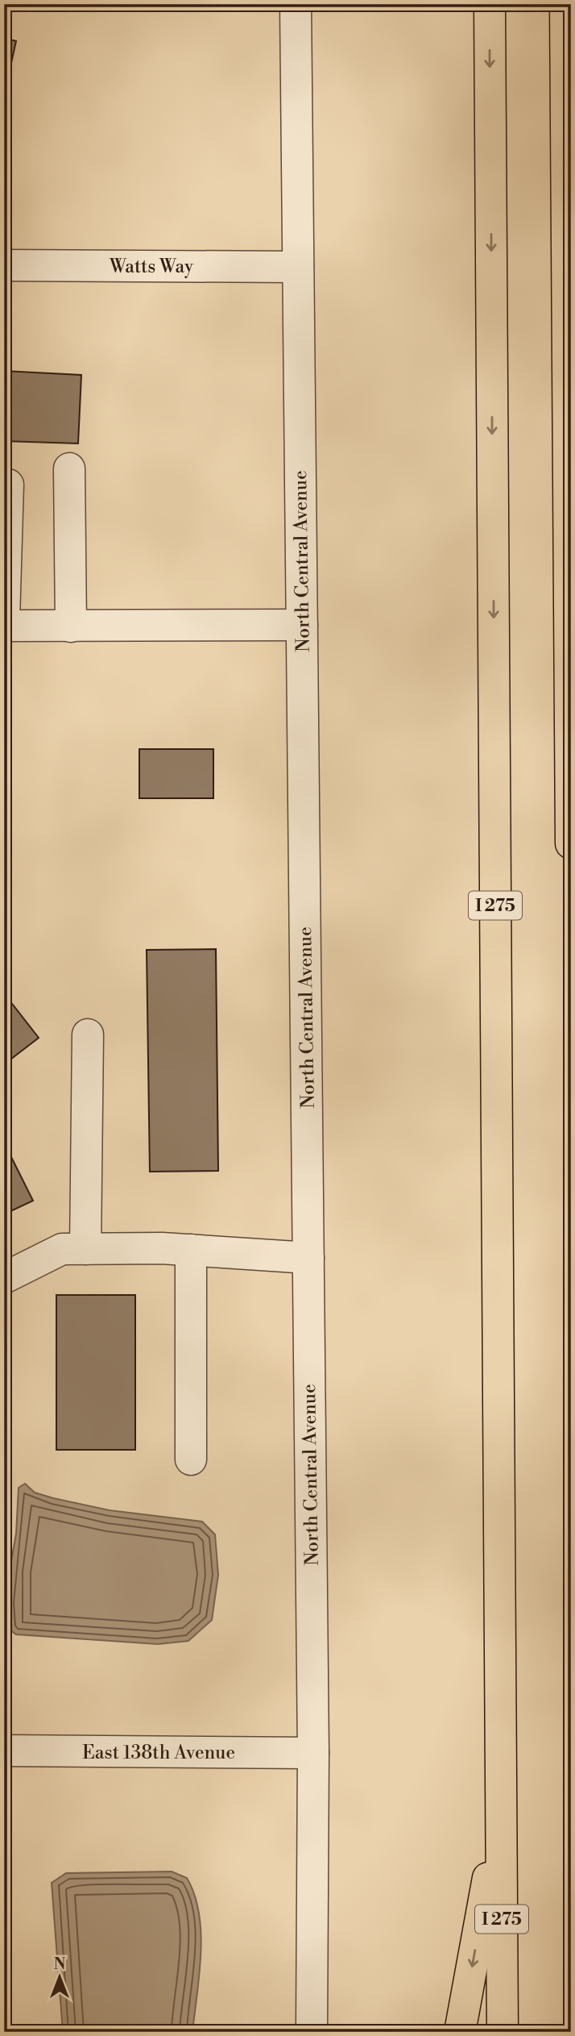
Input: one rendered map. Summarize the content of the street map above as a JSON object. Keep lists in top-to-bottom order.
{
  "streets": {
    "highway": ["I 275"],
    "street": ["Watts Way", "North Central Avenue", "East 138th Avenue"]
  },
  "crossings": [
    ["Watts Way", "North Central Avenue"],
    ["North Central Avenue", "East 138th Avenue"]
  ],
  "north": "top"
}
